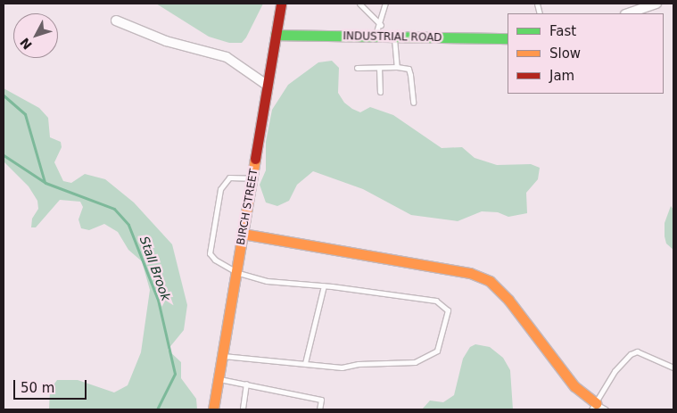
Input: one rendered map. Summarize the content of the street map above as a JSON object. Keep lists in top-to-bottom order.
{
  "streets": {
    "street": ["INDUSTRIAL ROAD", "BIRCH STREET"]
  },
  "crossings": [
    ["INDUSTRIAL ROAD", "BIRCH STREET"]
  ],
  "water": ["Stall Brook"],
  "legend": ["Fast", "Slow", "Jam"],
  "scale_bar": "50 m",
  "north": "bottom left"
}
